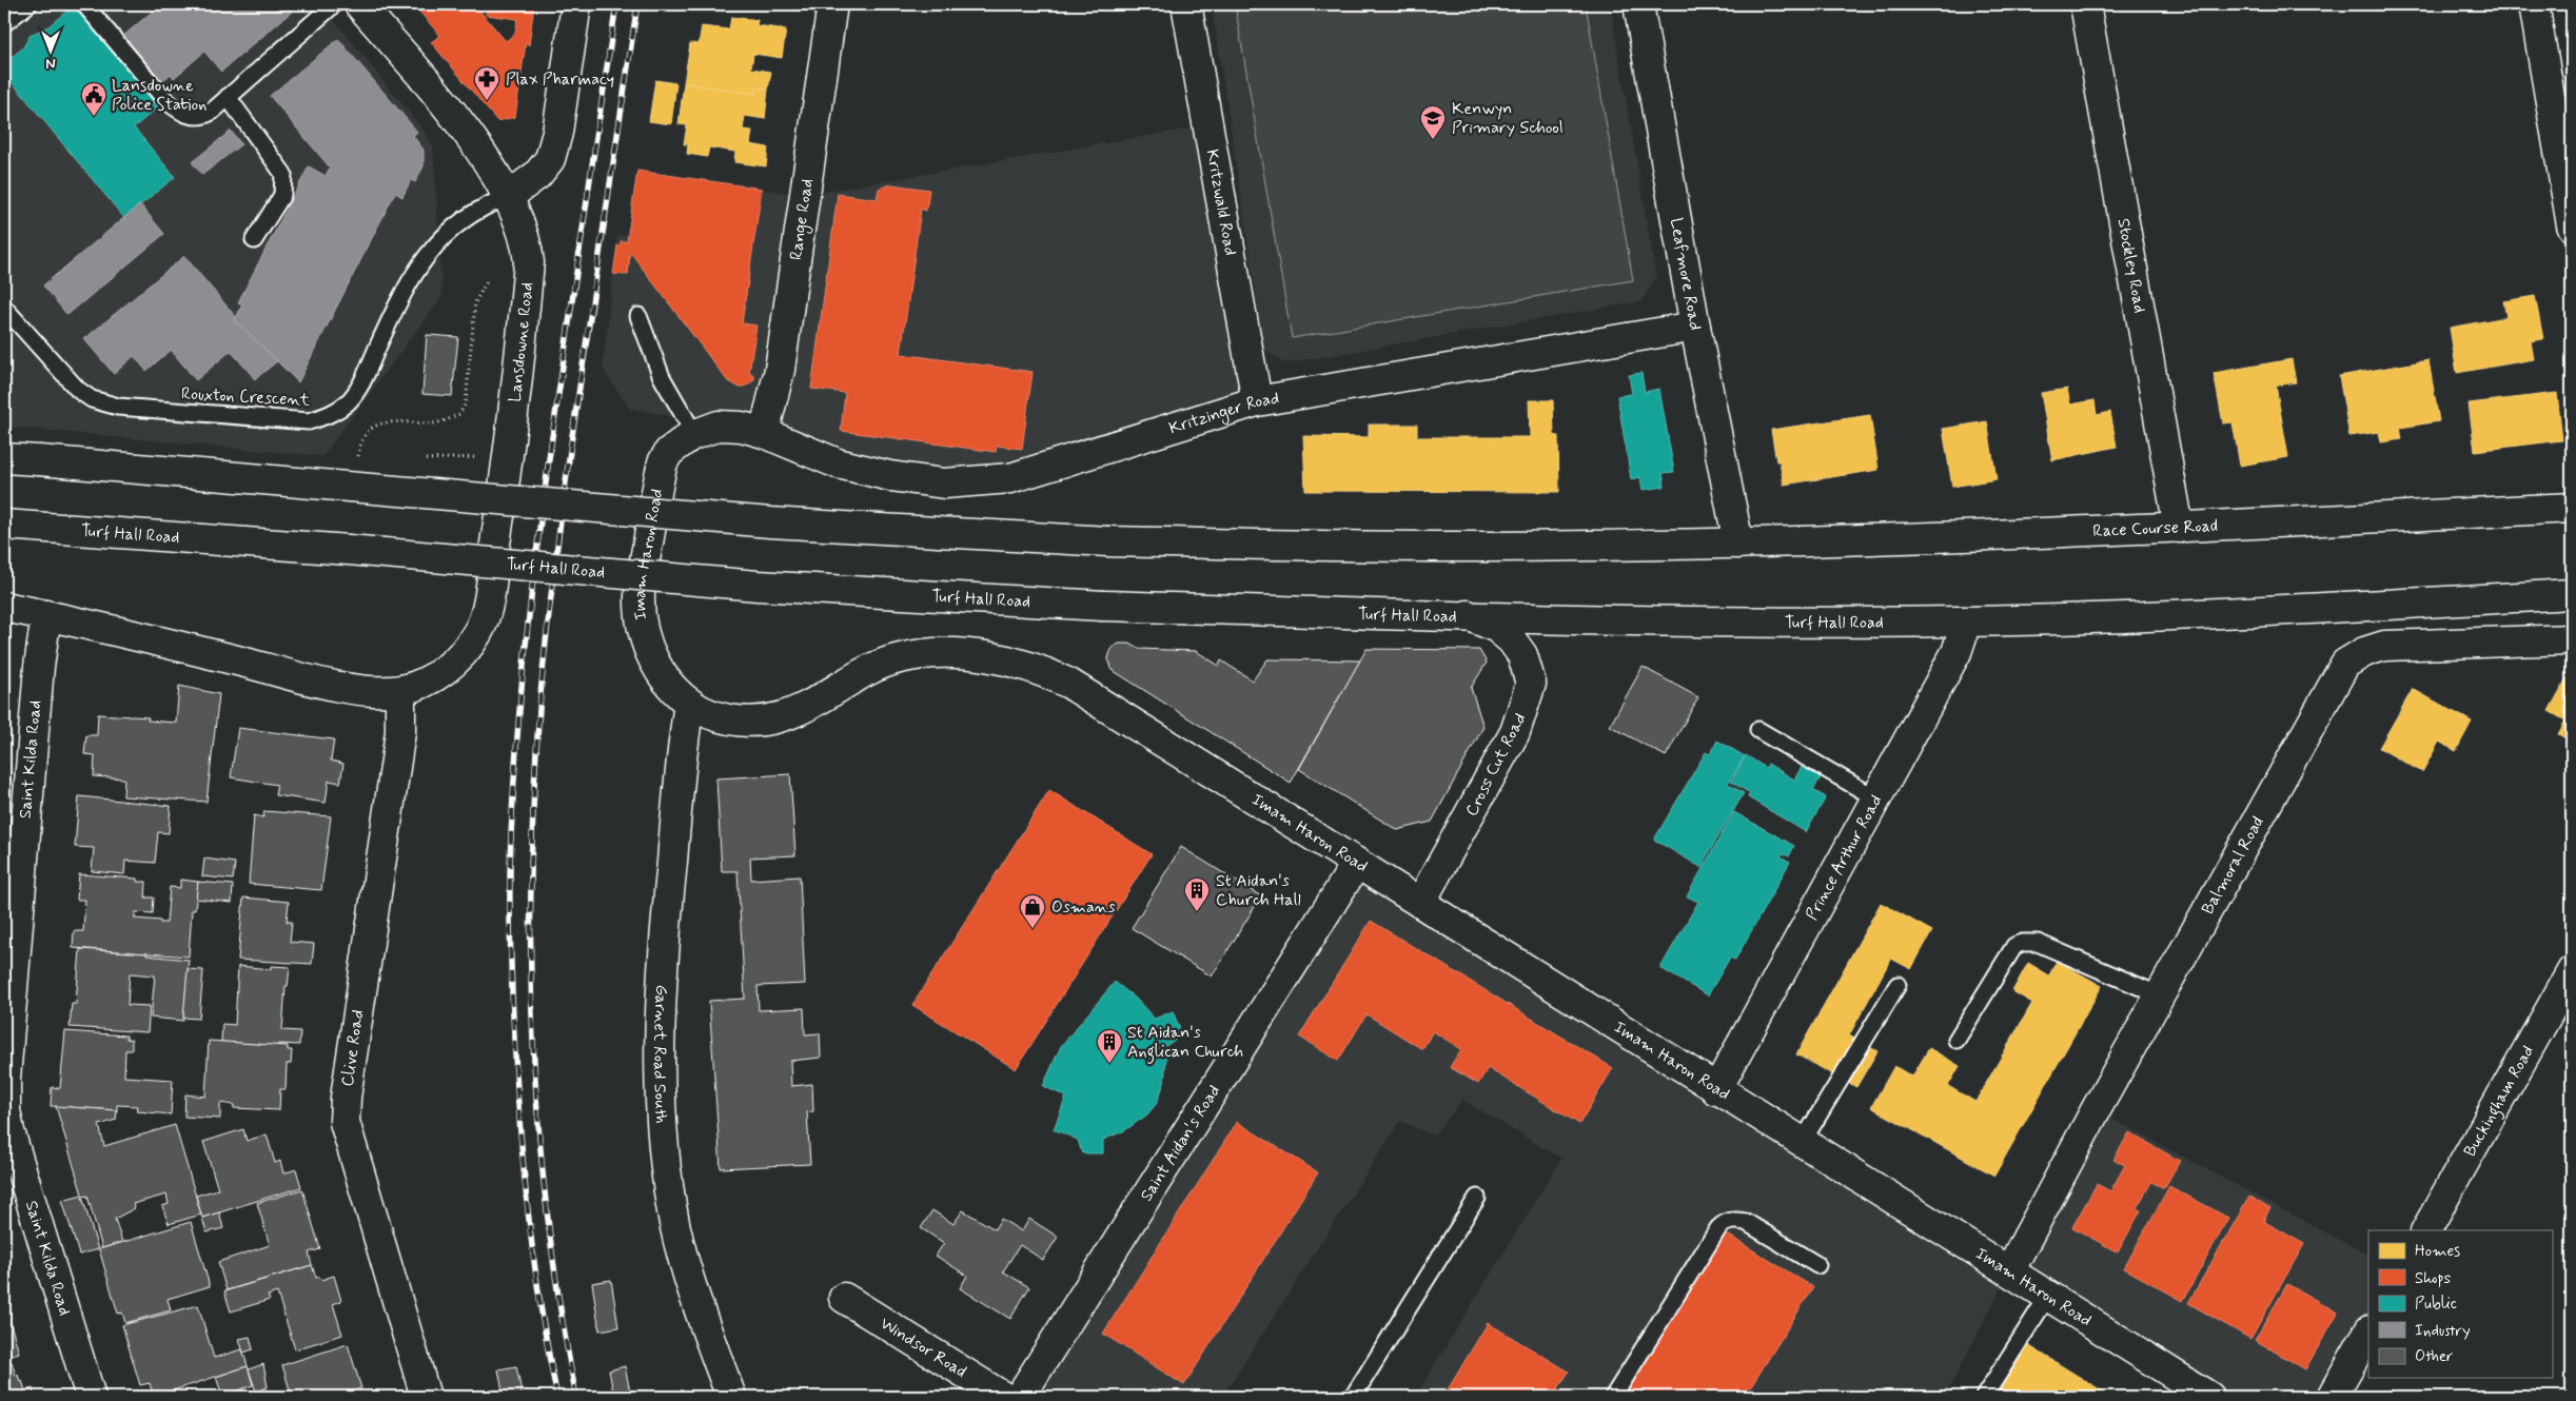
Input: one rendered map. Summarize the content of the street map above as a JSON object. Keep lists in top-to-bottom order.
{
  "streets": {
    "street": [
      "Kritzwald Road",
      "Range Road",
      "Stockley Road",
      "Leafmore Road",
      "Lansdowne Road",
      "Kritzinger Road",
      "Race Course Road",
      "Turf Hall Road",
      "Imam Haron Road",
      "Saint Kilda Road",
      "Cross Cut Road",
      "Prince Arthur Road",
      "Balmoral Road",
      "Clive Road",
      "Garnet Road South",
      "Buckingham Road",
      "Saint Aidan's Road",
      "Windsor Road"
    ],
    "lane": ["Rouxton Crescent"]
  },
  "crossings": [
    ["Kritzwald Road", "Kritzinger Road"],
    ["Range Road", "Kritzinger Road"],
    ["Range Road", "Imam Haron Road"],
    ["Stockley Road", "Race Course Road"],
    ["Leafmore Road", "Kritzinger Road"],
    ["Leafmore Road", "Race Course Road"],
    ["Lansdowne Road", "Rouxton Crescent"],
    ["Lansdowne Road", "Clive Road"],
    ["Kritzinger Road", "Imam Haron Road"],
    ["Turf Hall Road", "Cross Cut Road"],
    ["Turf Hall Road", "Prince Arthur Road"],
    ["Imam Haron Road", "Cross Cut Road"],
    ["Imam Haron Road", "Prince Arthur Road"],
    ["Imam Haron Road", "Balmoral Road"],
    ["Imam Haron Road", "Garnet Road South"],
    ["Imam Haron Road", "Saint Aidan's Road"]
  ],
  "places": {
    "pharmacy": ["Plax Pharmacy"],
    "public building": ["Lansdowne Police Station"],
    "school or university": ["Kenwyn Primary School"],
    "building": ["St Aidan's Church Hall", "St Aidan's Anglican Church"],
    "shop": ["Osmans"]
  },
  "legend": [
    "Homes",
    "Shops",
    "Public",
    "Industry",
    "Other"
  ],
  "north": "bottom"
}
